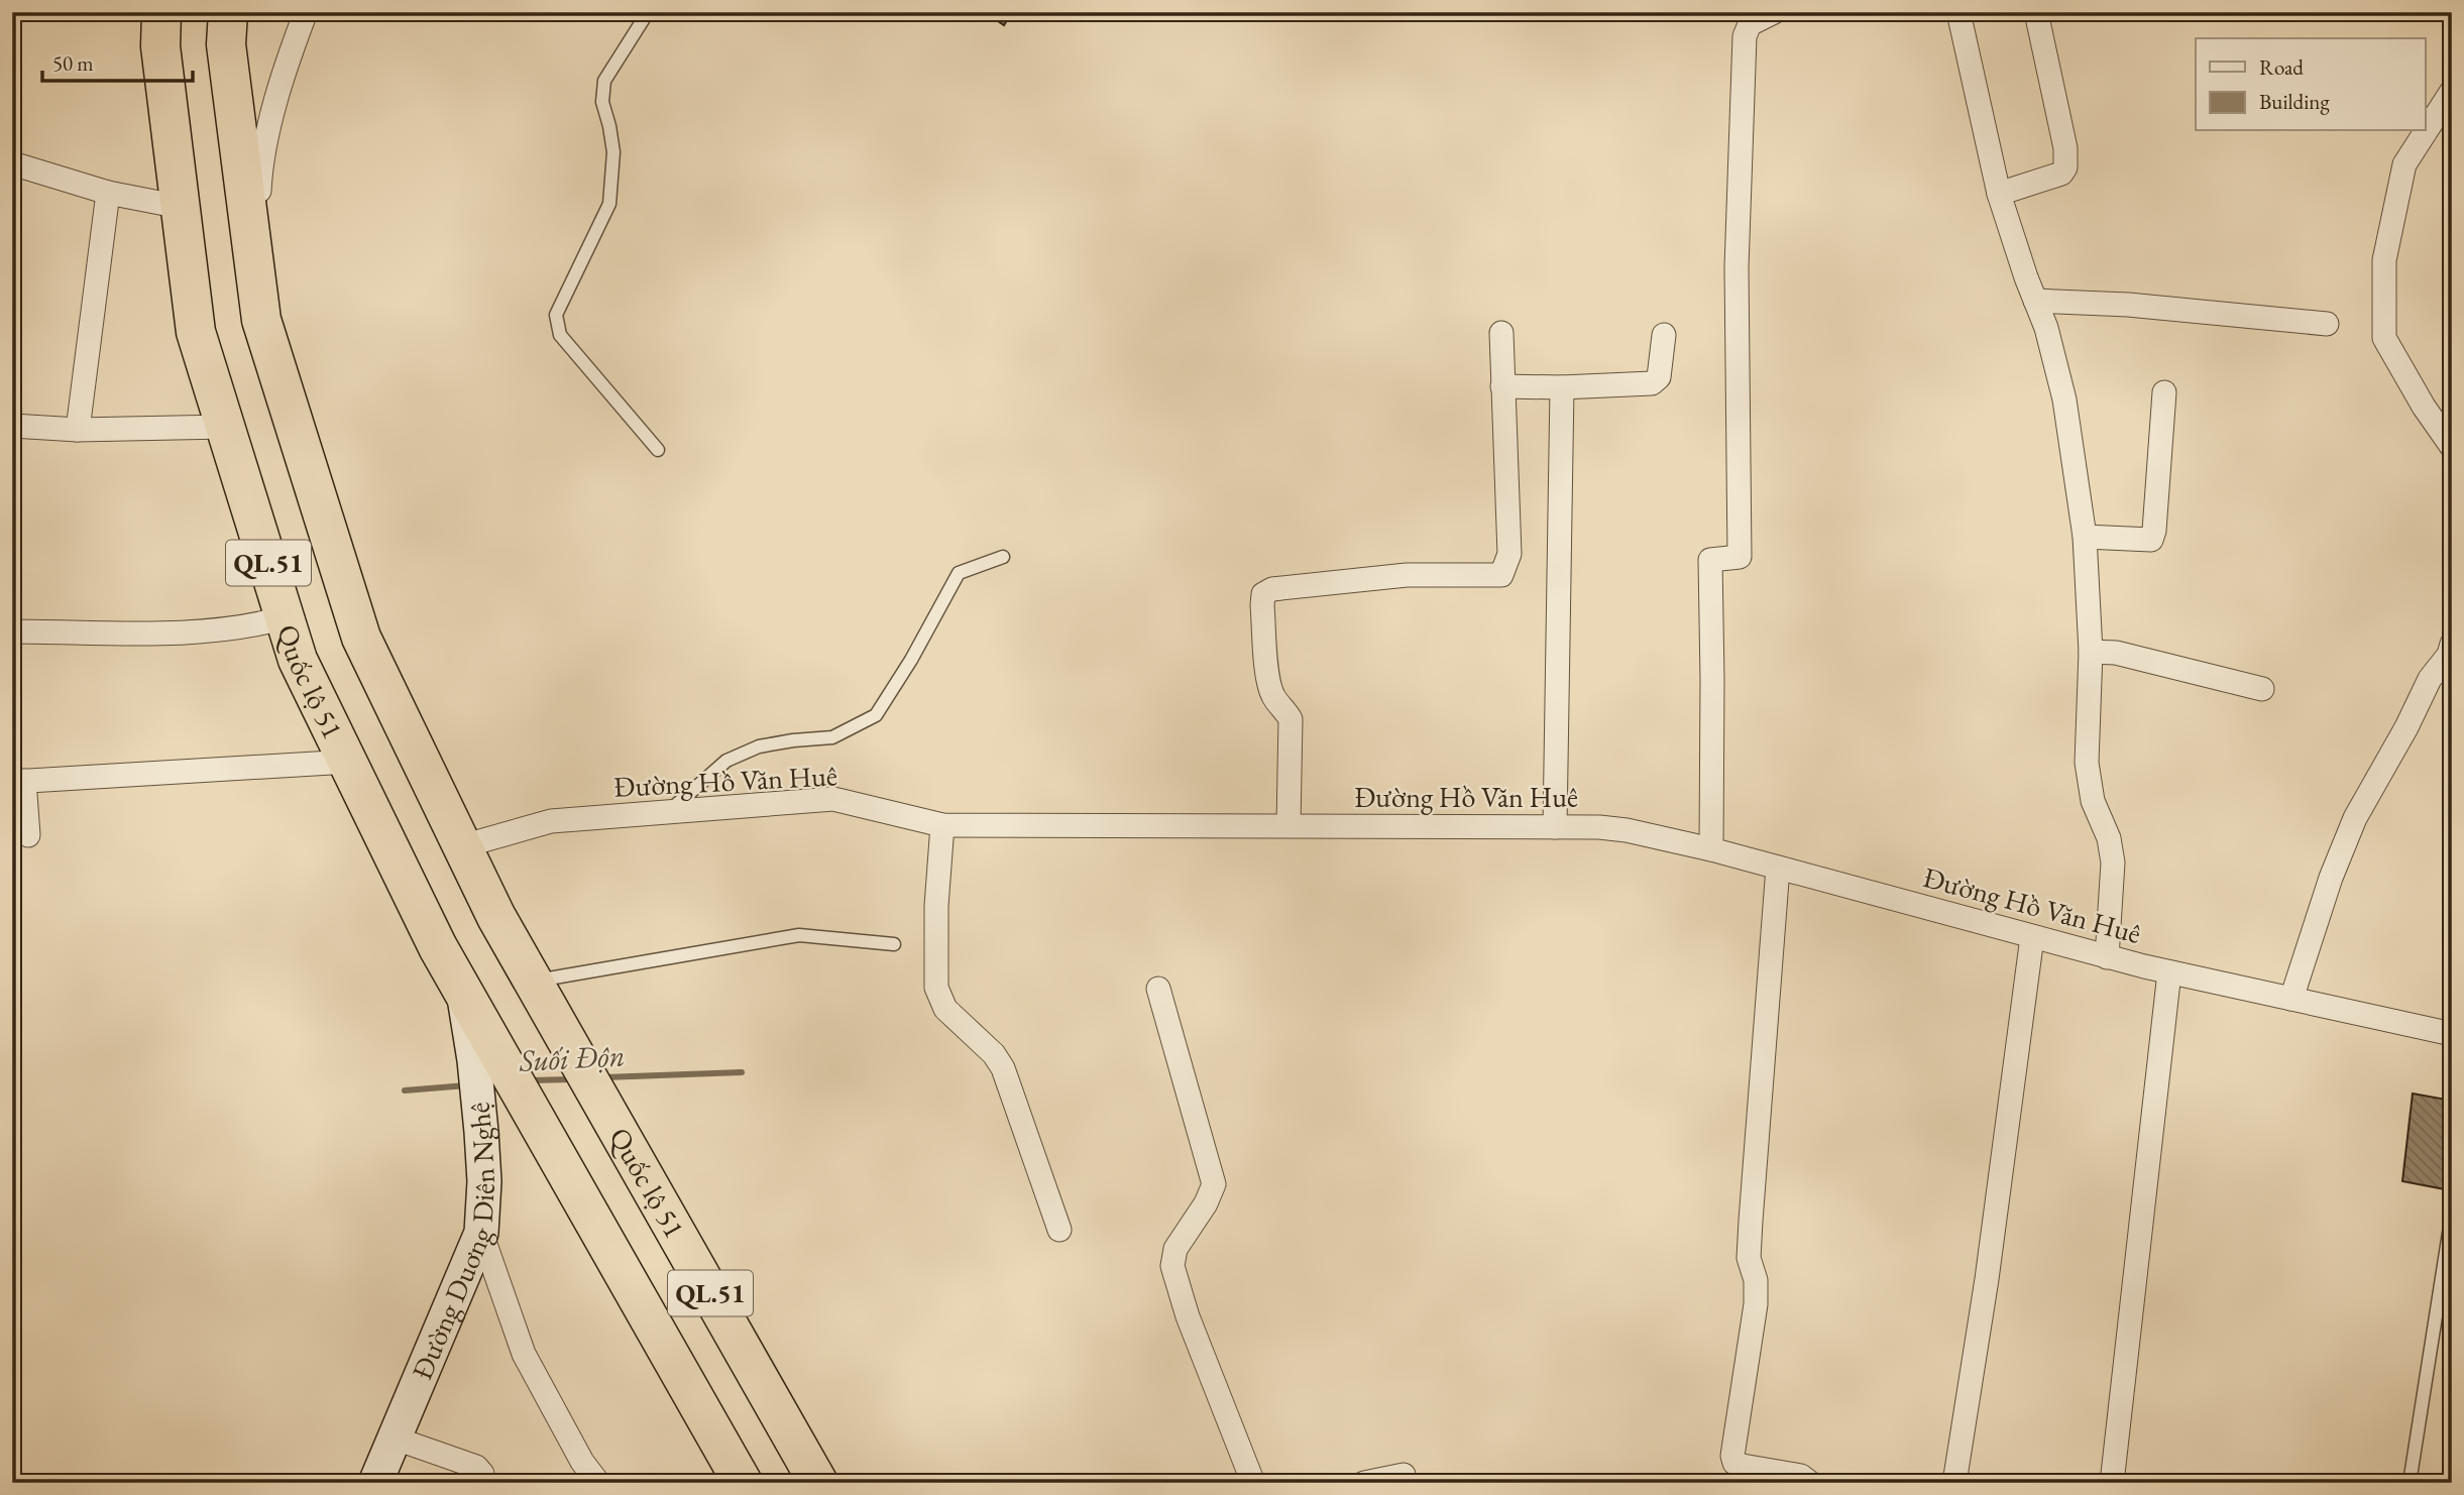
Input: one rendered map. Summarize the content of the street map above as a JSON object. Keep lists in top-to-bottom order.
{
  "streets": {
    "highway": ["QL.51", "Quốc lộ 51"],
    "street": ["Đường Hồ Văn Huê", "Đường Duơng Diên Nghệ"]
  },
  "crossings": [
    ["QL.51", "Quốc lộ 51"],
    ["QL.51", "Đường Hồ Văn Huê"],
    ["QL.51", "Đường Duơng Diên Nghệ"],
    ["Quốc lộ 51", "Đường Duơng Diên Nghệ"]
  ],
  "water": ["Suối Độn"],
  "legend": ["Road", "Building"],
  "scale_bar": "50 m"
}
